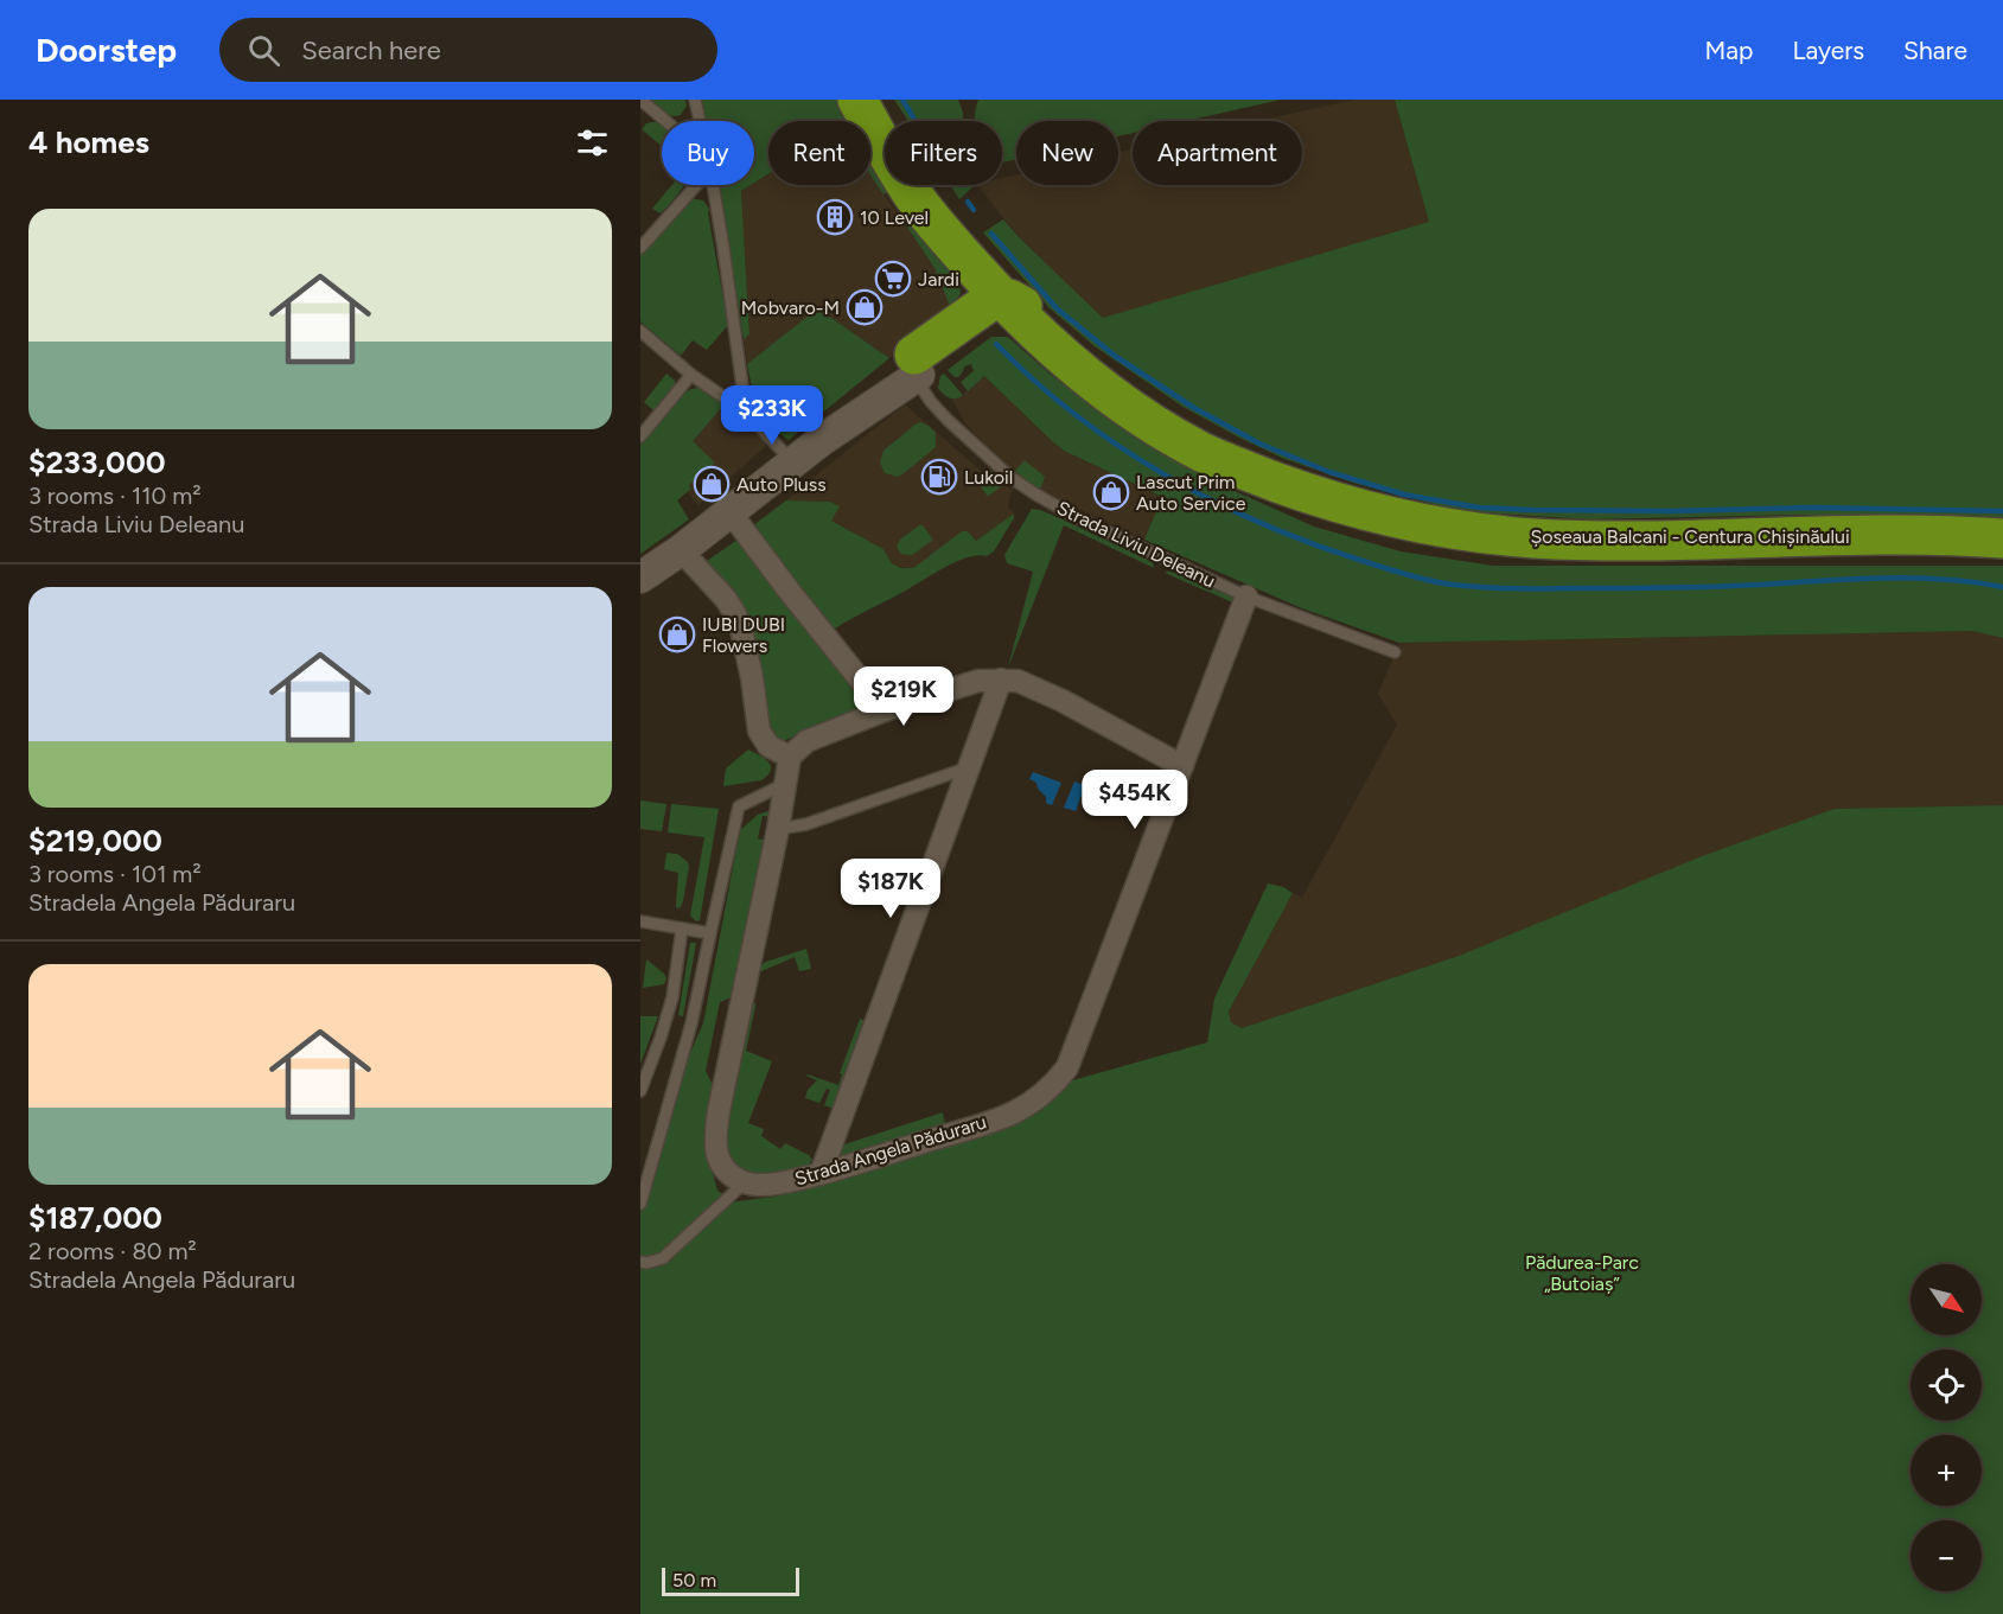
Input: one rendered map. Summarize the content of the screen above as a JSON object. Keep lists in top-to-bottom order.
{
  "streets": {
    "highway": ["Șoseaua Balcani - Centura Chișinăului"],
    "street": ["Strada Angela Păduraru"],
    "lane": ["Strada Liviu Deleanu"]
  },
  "crossings": [
    ["Strada Liviu Deleanu", "Strada Angela Păduraru"]
  ],
  "parks": ["Pădurea-Parc „Butoiaș”"],
  "places": {
    "building": ["10 Level"],
    "supermarket": ["Jardi"],
    "shop": [
      "Mobvaro-M",
      "Auto Pluss",
      "Lascut Prim Auto Service",
      "IUBI DUBI Flowers"
    ],
    "fuel station": ["Lukoil"]
  },
  "scale_bar": "50 m",
  "north": "bottom right",
  "page": {
    "header": "Doorstep",
    "search": "Search here",
    "nav": ["Map", "Layers", "Share"],
    "heading": "4 homes",
    "chip": [
      "Buy",
      "Rent",
      "Filters",
      "New",
      "Apartment"
    ],
    "list": [
      {
        "name": "$233,000",
        "note": "3 rooms · 110 m² · Strada Liviu Deleanu"
      },
      {
        "name": "$219,000",
        "note": "3 rooms · 101 m² · Stradela Angela Păduraru"
      },
      {
        "name": "$187,000",
        "note": "2 rooms · 80 m² · Stradela Angela Păduraru"
      }
    ],
    "price": [
      "$233K",
      "$219K",
      "$454K",
      "$187K"
    ],
    "map_buttons": ["+", "−"],
    "scale": "50 m"
  }
}
